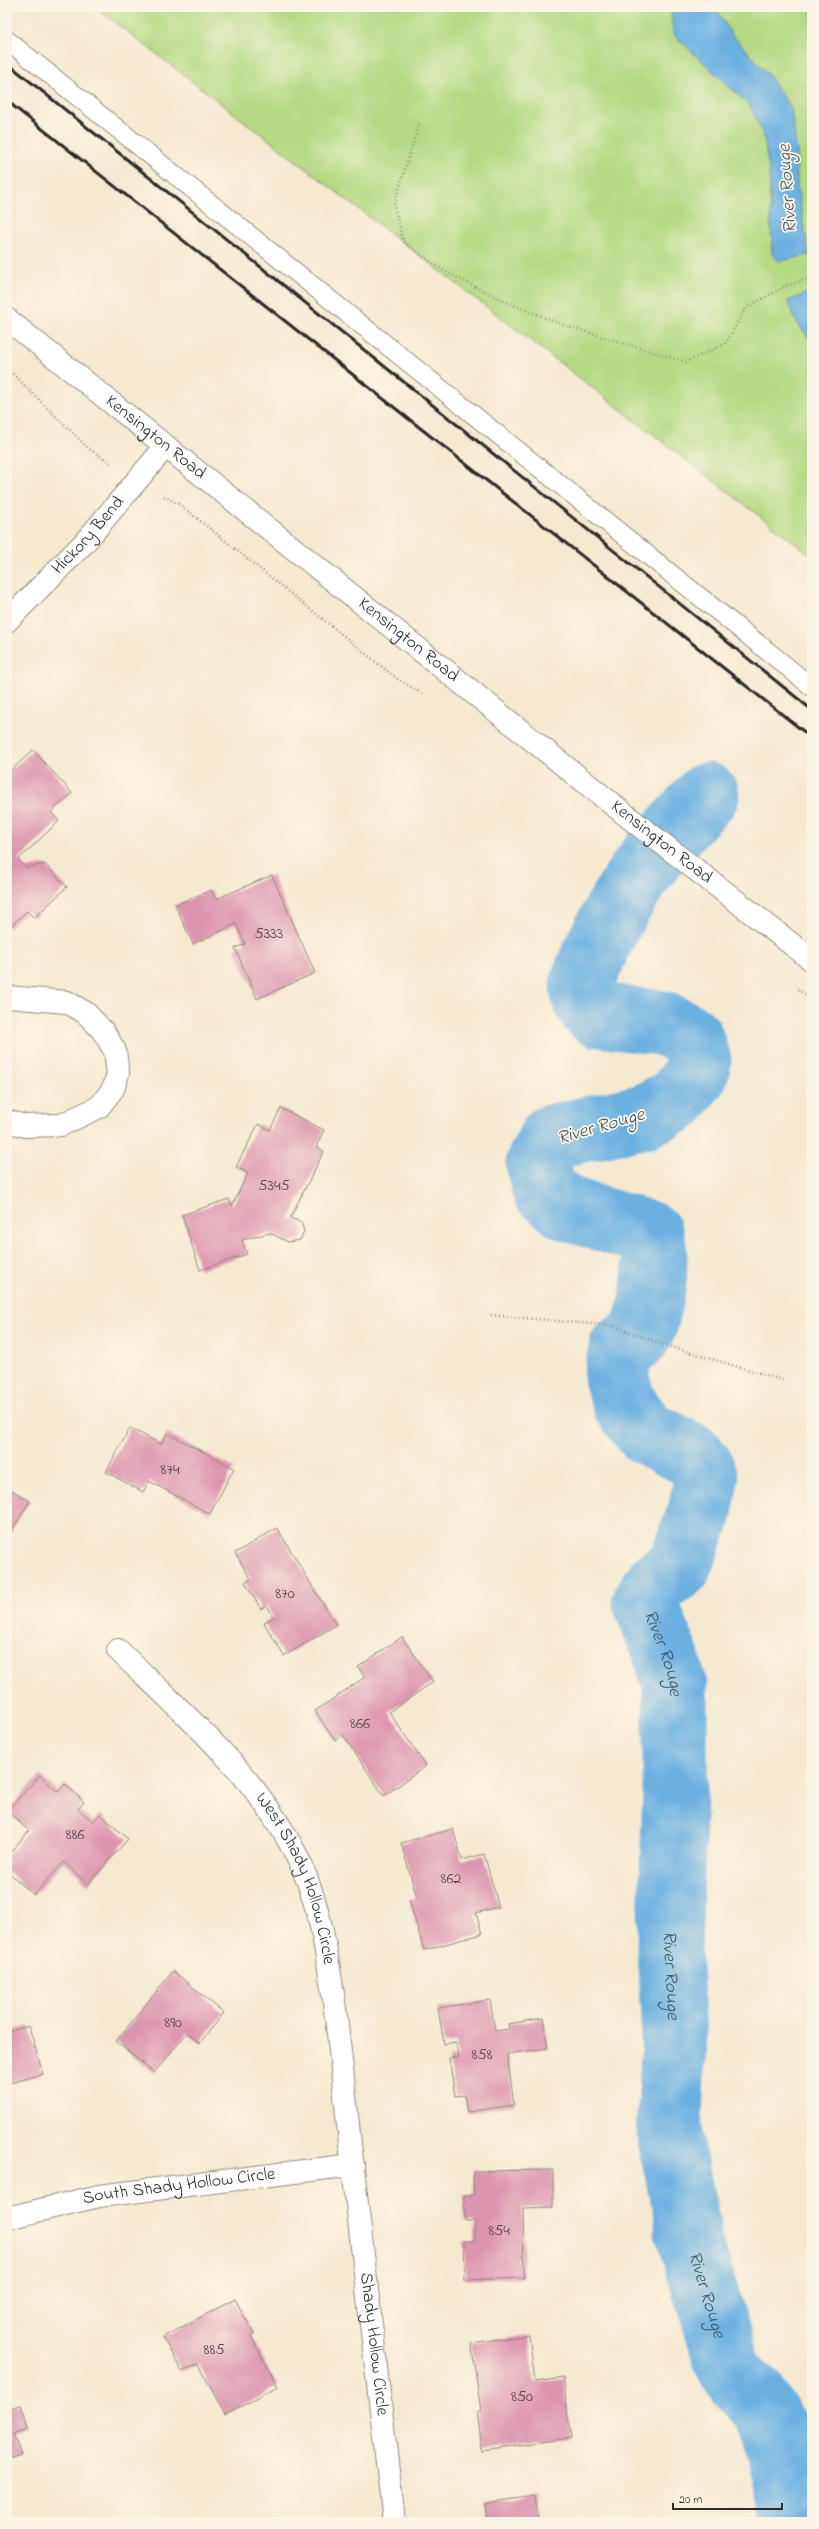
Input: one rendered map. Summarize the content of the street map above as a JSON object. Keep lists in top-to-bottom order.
{
  "streets": {
    "street": [
      "Kensington Road",
      "Hickory Bend",
      "West Shady Hollow Circle",
      "South Shady Hollow Circle",
      "Shady Hollow Circle"
    ]
  },
  "crossings": [
    ["Kensington Road", "Hickory Bend"],
    ["West Shady Hollow Circle", "South Shady Hollow Circle"],
    ["West Shady Hollow Circle", "Shady Hollow Circle"],
    ["South Shady Hollow Circle", "Shady Hollow Circle"]
  ],
  "water": ["River Rouge"],
  "house_numbers": [
    "5333",
    "5345",
    "874",
    "870",
    "866",
    "886",
    "862",
    "890",
    "858",
    "854",
    "885",
    "850"
  ],
  "scale_bar": "20 m"
}
